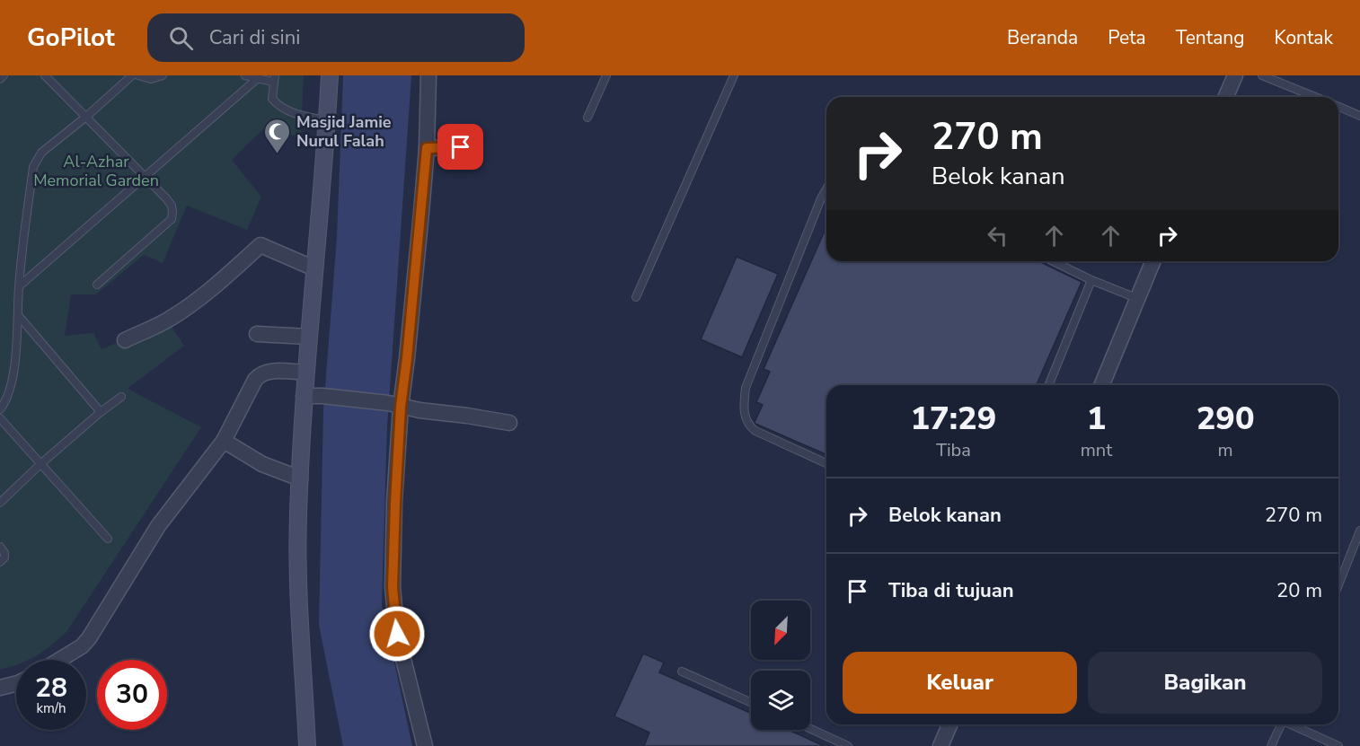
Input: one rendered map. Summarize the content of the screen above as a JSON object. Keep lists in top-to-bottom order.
{
  "parks": ["Al-Azhar Memorial Garden"],
  "places": {
    "mosque": ["Masjid Jamie Nurul Falah"]
  },
  "north": "bottom left",
  "page": {
    "header": "GoPilot",
    "search": "Cari di sini",
    "nav": [
      "Beranda",
      "Peta",
      "Tentang",
      "Kontak"
    ],
    "turn": ["270 m", "Belok kanan"],
    "eta": [
      "17:29",
      "Tiba",
      "1",
      "mnt",
      "290",
      "m"
    ],
    "list": [
      {
        "name": "Belok kanan",
        "value": "270 m"
      },
      {
        "name": "Tiba di tujuan",
        "value": "20 m"
      }
    ],
    "buttons": ["Keluar", "Bagikan"],
    "speed": "28 km/h",
    "limit": "30"
  }
}
